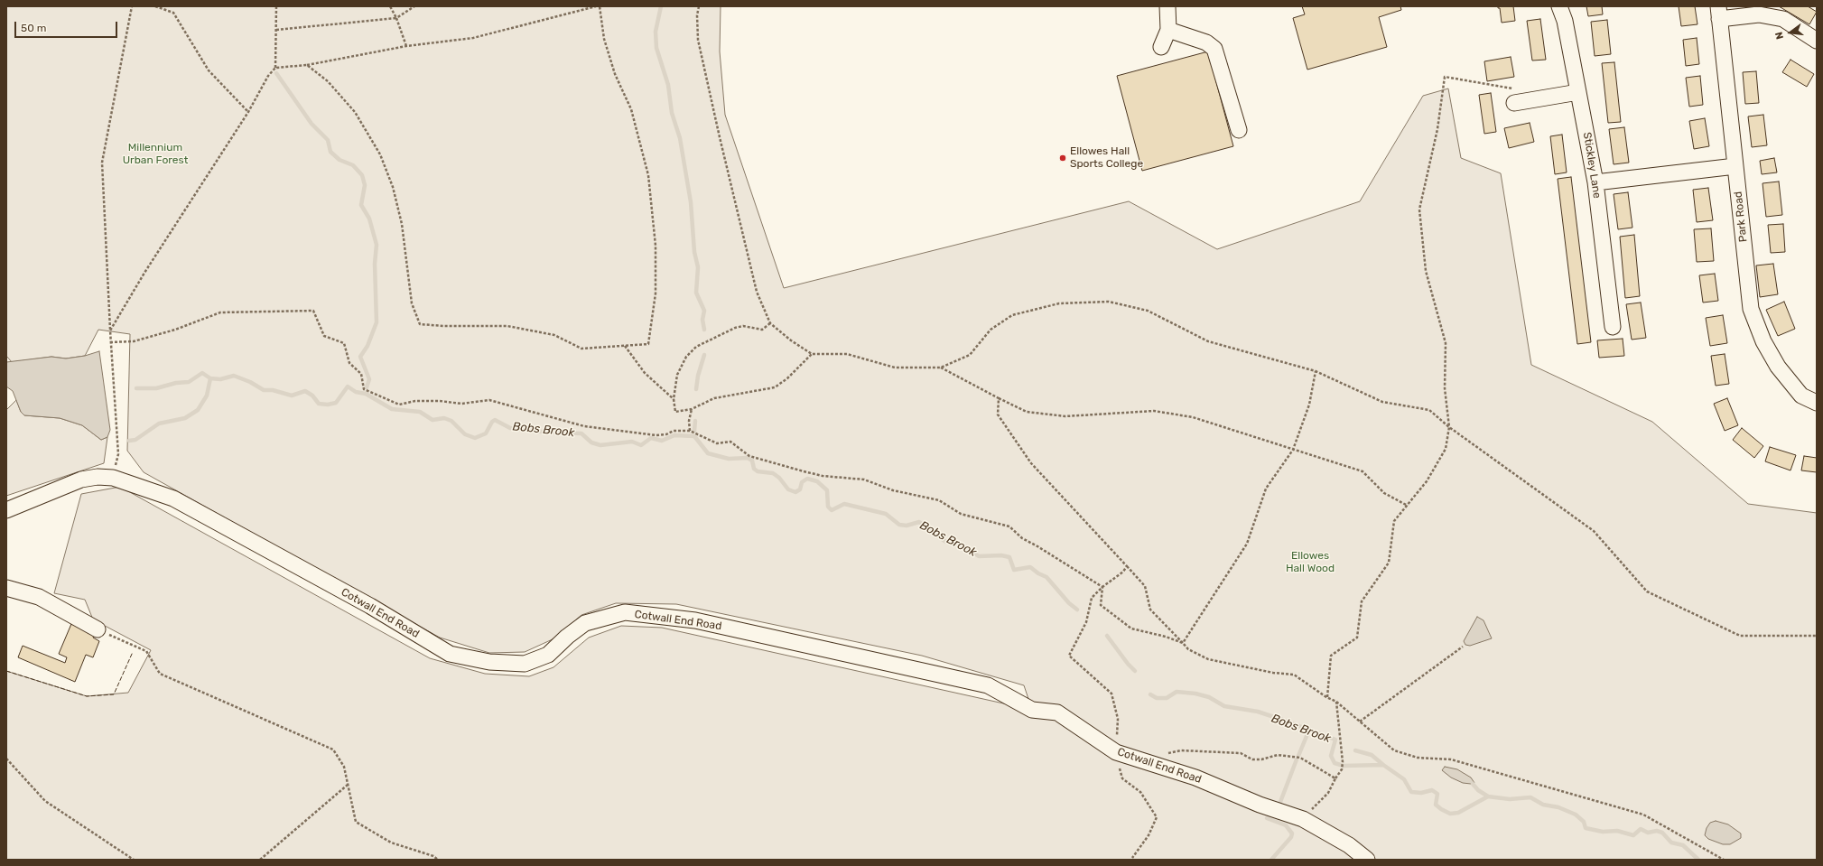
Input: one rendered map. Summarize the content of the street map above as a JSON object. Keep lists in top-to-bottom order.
{
  "streets": {
    "street": ["Stickley Lane", "Park Road", "Cotwall End Road"]
  },
  "water": ["Bobs Brook"],
  "parks": ["Millennium Urban Forest", "Ellowes Hall Wood"],
  "places": ["Ellowes Hall Sports College"],
  "scale_bar": "50 m",
  "north": "left"
}
